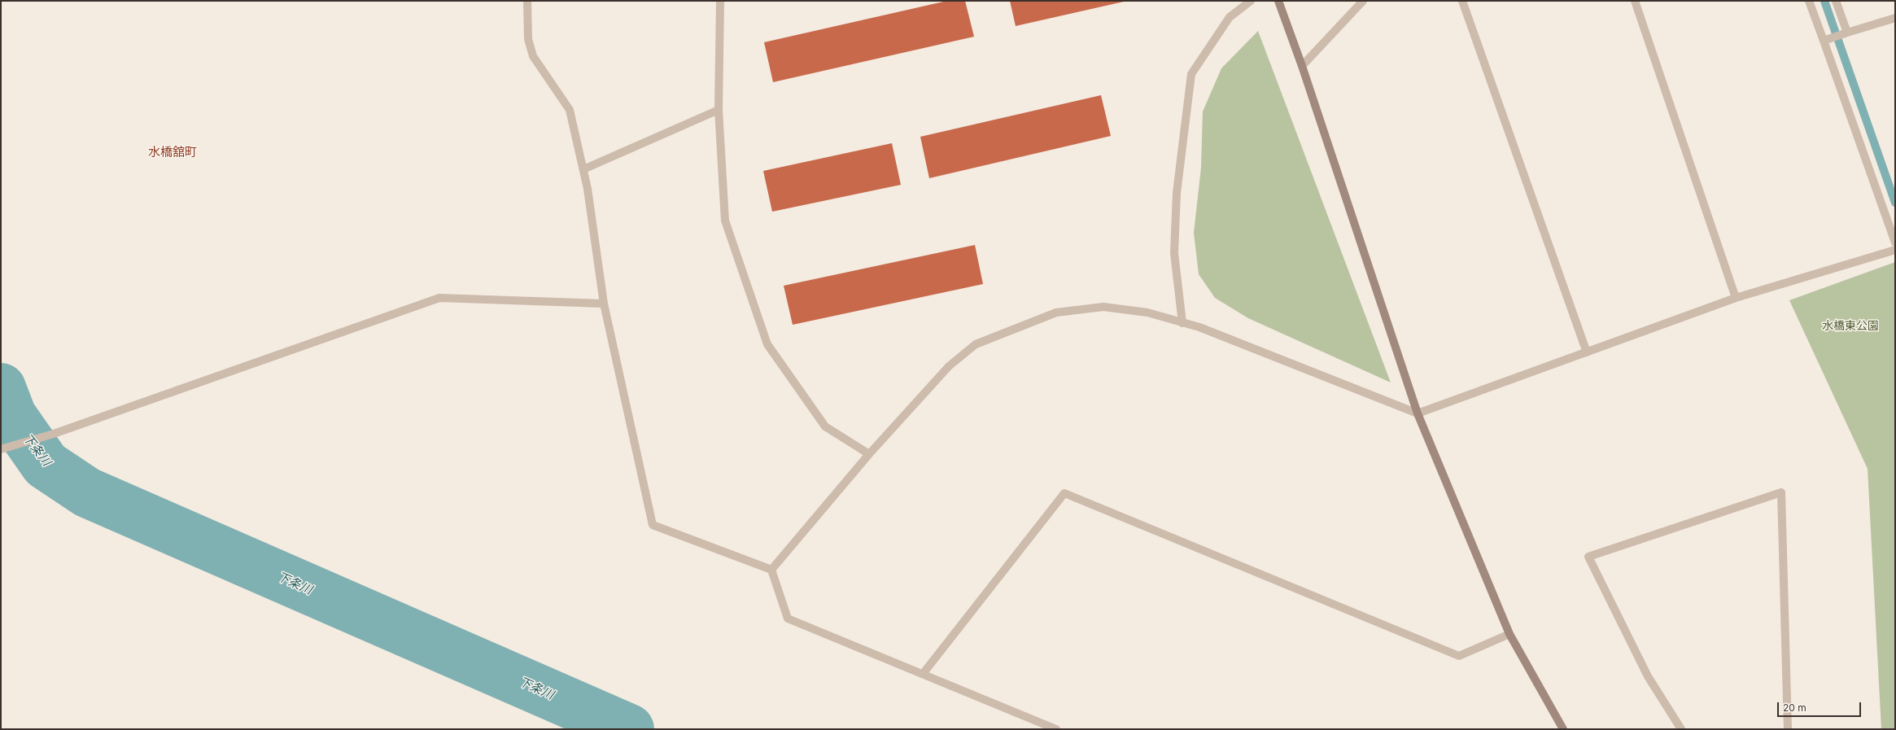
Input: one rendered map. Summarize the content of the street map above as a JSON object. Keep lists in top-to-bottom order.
{
  "districts": ["水橋舘町"],
  "water": ["下条川"],
  "parks": ["水橋東公園"],
  "scale_bar": "20 m"
}
